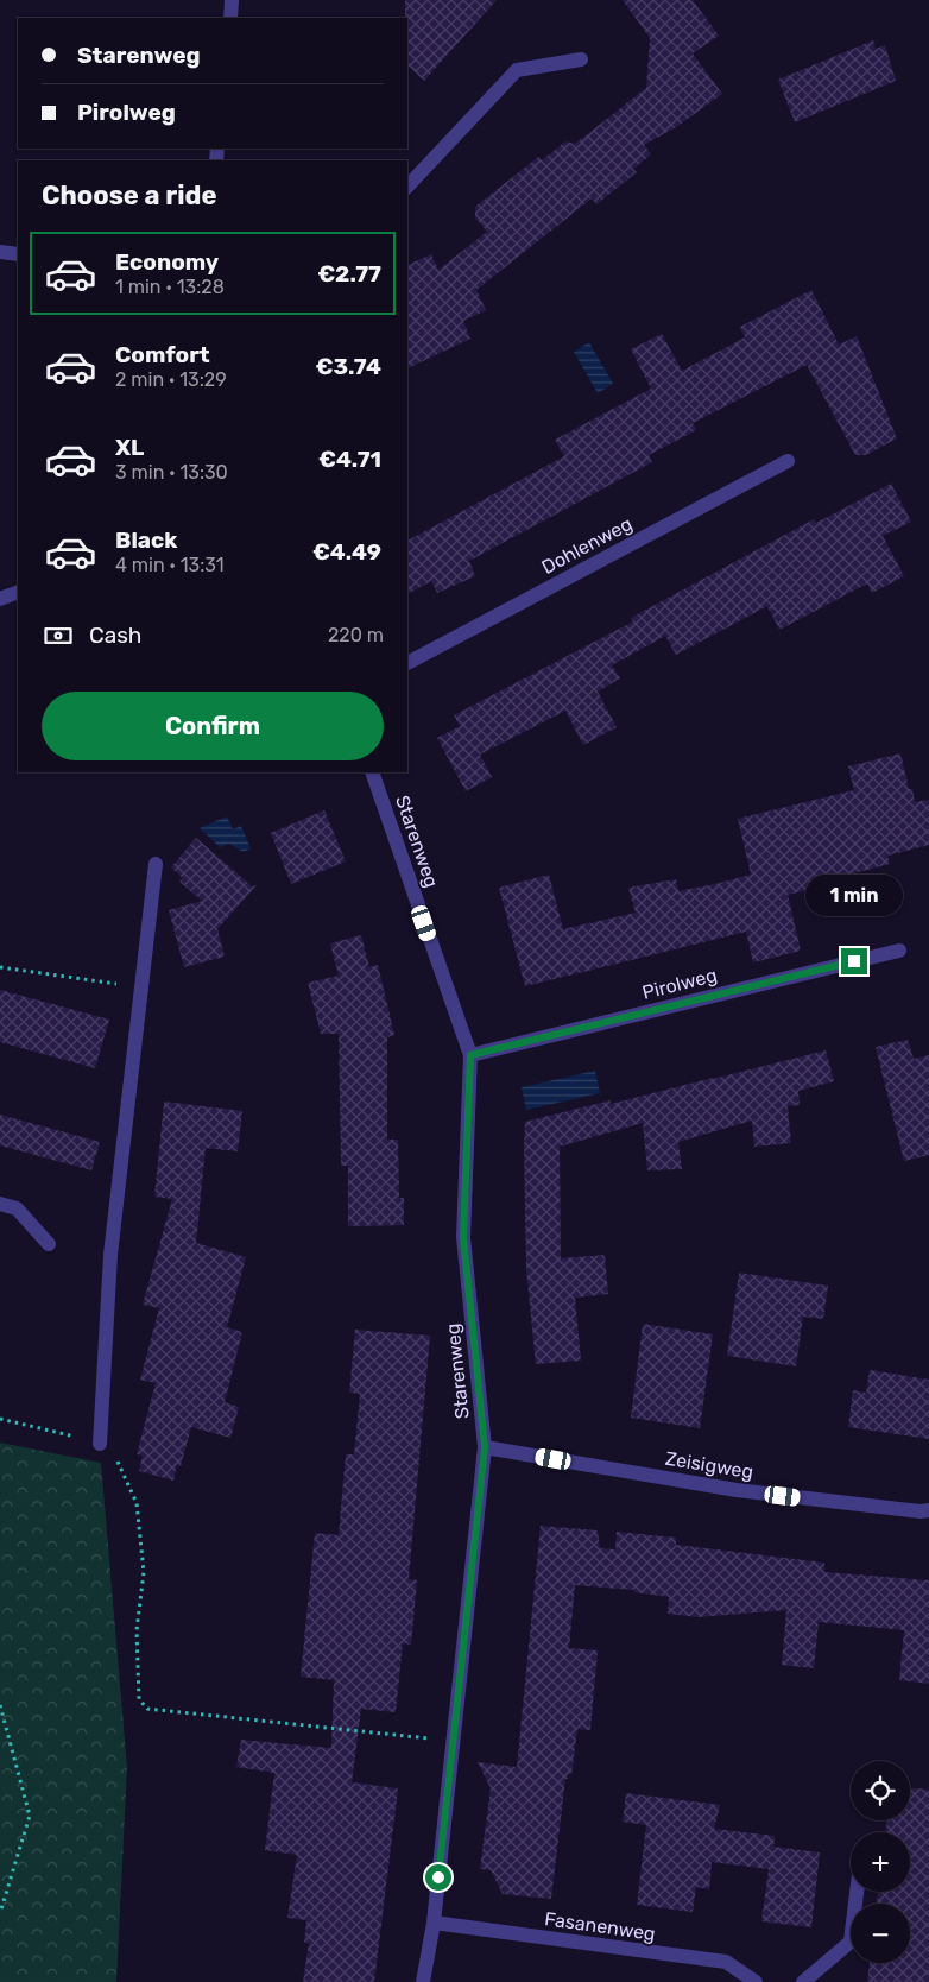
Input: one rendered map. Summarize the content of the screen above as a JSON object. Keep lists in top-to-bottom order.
{
  "streets": {
    "street": [
      "Dohlenweg",
      "Starenweg",
      "Pirolweg",
      "Zeisigweg",
      "Fasanenweg"
    ]
  },
  "crossings": [
    ["Starenweg", "Pirolweg"],
    ["Starenweg", "Zeisigweg"],
    ["Starenweg", "Fasanenweg"]
  ],
  "page": {
    "banner": ["Starenweg", "Pirolweg"],
    "heading": "Choose a ride",
    "list": [
      {
        "name": "Economy",
        "note": "1 min · 13:28",
        "value": "€2.77"
      },
      {
        "name": "Comfort",
        "note": "2 min · 13:29",
        "value": "€3.74"
      },
      {
        "name": "XL",
        "note": "3 min · 13:30",
        "value": "€4.71"
      },
      {
        "name": "Black",
        "note": "4 min · 13:31",
        "value": "€4.49"
      }
    ],
    "pay": ["Cash", "220 m"],
    "buttons": "Confirm",
    "bubble": "1 min",
    "map_buttons": ["+", "−"]
  }
}
